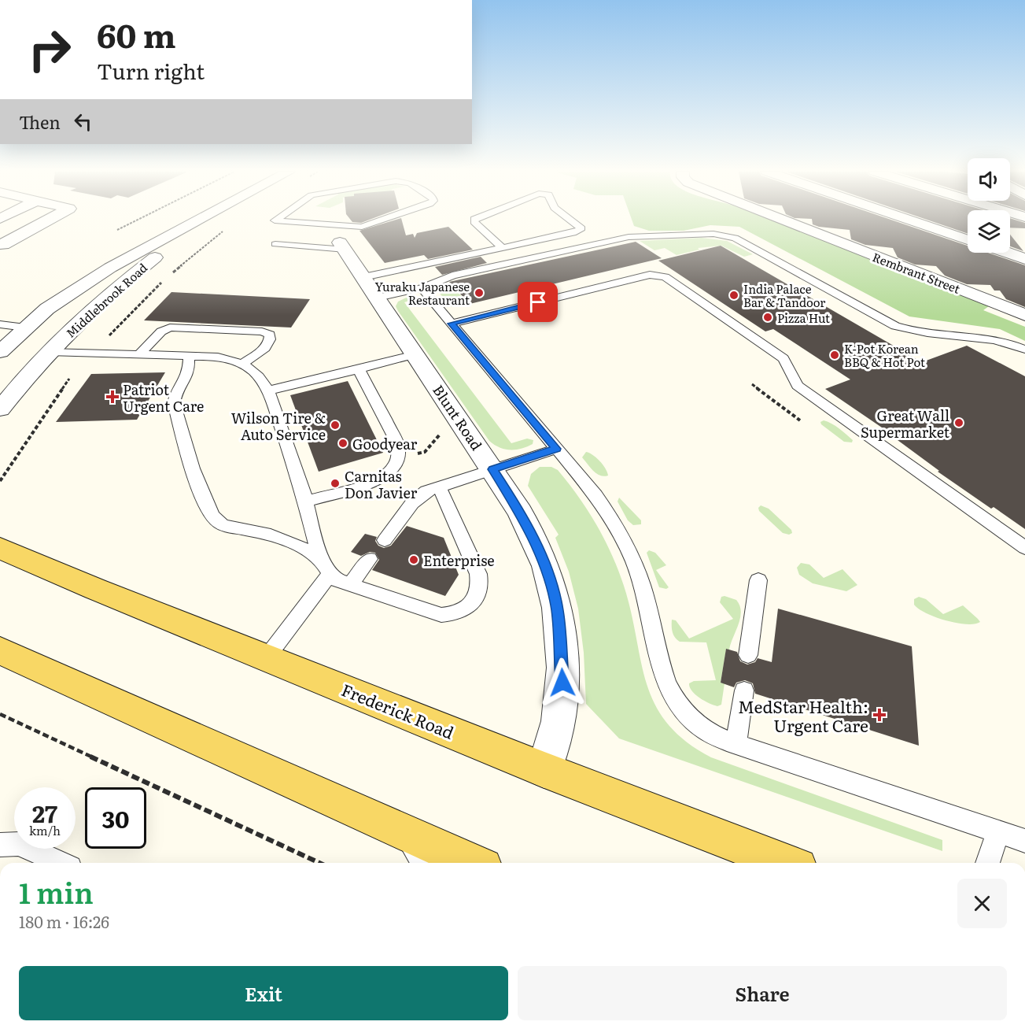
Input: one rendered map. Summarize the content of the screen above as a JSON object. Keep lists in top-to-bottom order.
{
  "streets": {
    "main road": ["Frederick Road"],
    "street": ["Rembrant Street", "Middlebrook Road", "Blunt Road"]
  },
  "crossings": [
    ["Blunt Road", "Frederick Road"]
  ],
  "places": {
    "other": [
      "Yuraku Japanese Restaurant",
      "India Palace Bar & Tandoor",
      "Pizza Hut",
      "K-Pot Korean BBQ & Hot Pot",
      "Great Wall Supermarket",
      "Wilson Tire & Auto Service",
      "Goodyear",
      "Carnitas Don Javier",
      "Enterprise"
    ],
    "health": ["Patriot Urgent Care", "MedStar Health: Urgent Care"]
  },
  "page": {
    "turn": ["60 m", "Turn right"],
    "then": "Then",
    "speed": "27 km/h",
    "limit": "30",
    "heading": ["1 min", "180 m · 16:26"],
    "buttons": ["Exit", "Share"]
  }
}
